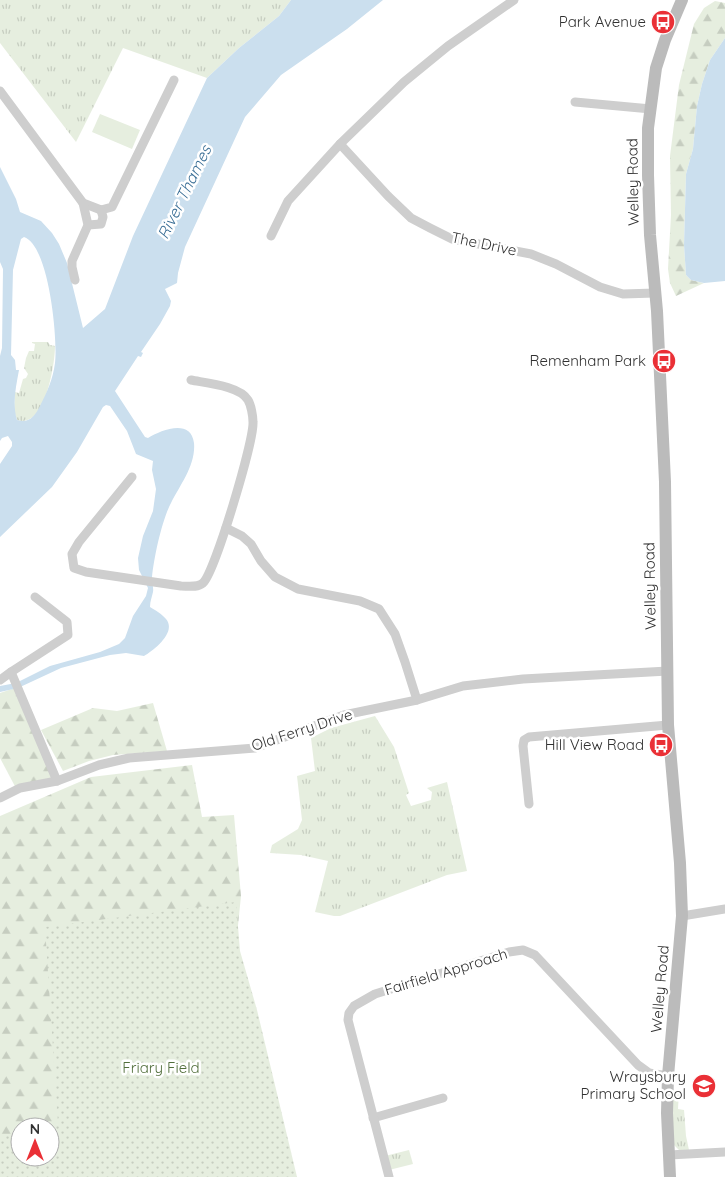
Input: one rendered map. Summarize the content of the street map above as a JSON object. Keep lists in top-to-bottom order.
{
  "streets": {
    "main road": ["Welley Road"],
    "street": ["The Drive", "Old Ferry Drive", "Fairfield Approach"]
  },
  "crossings": [
    ["Welley Road", "The Drive"],
    ["Welley Road", "Old Ferry Drive"],
    ["Welley Road", "Fairfield Approach"]
  ],
  "water": ["River Thames"],
  "parks": ["Friary Field"],
  "places": {
    "bus stop": ["Park Avenue", "Remenham Park", "Hill View Road"],
    "school or university": ["Wraysbury Primary School"]
  },
  "north": "top"
}
